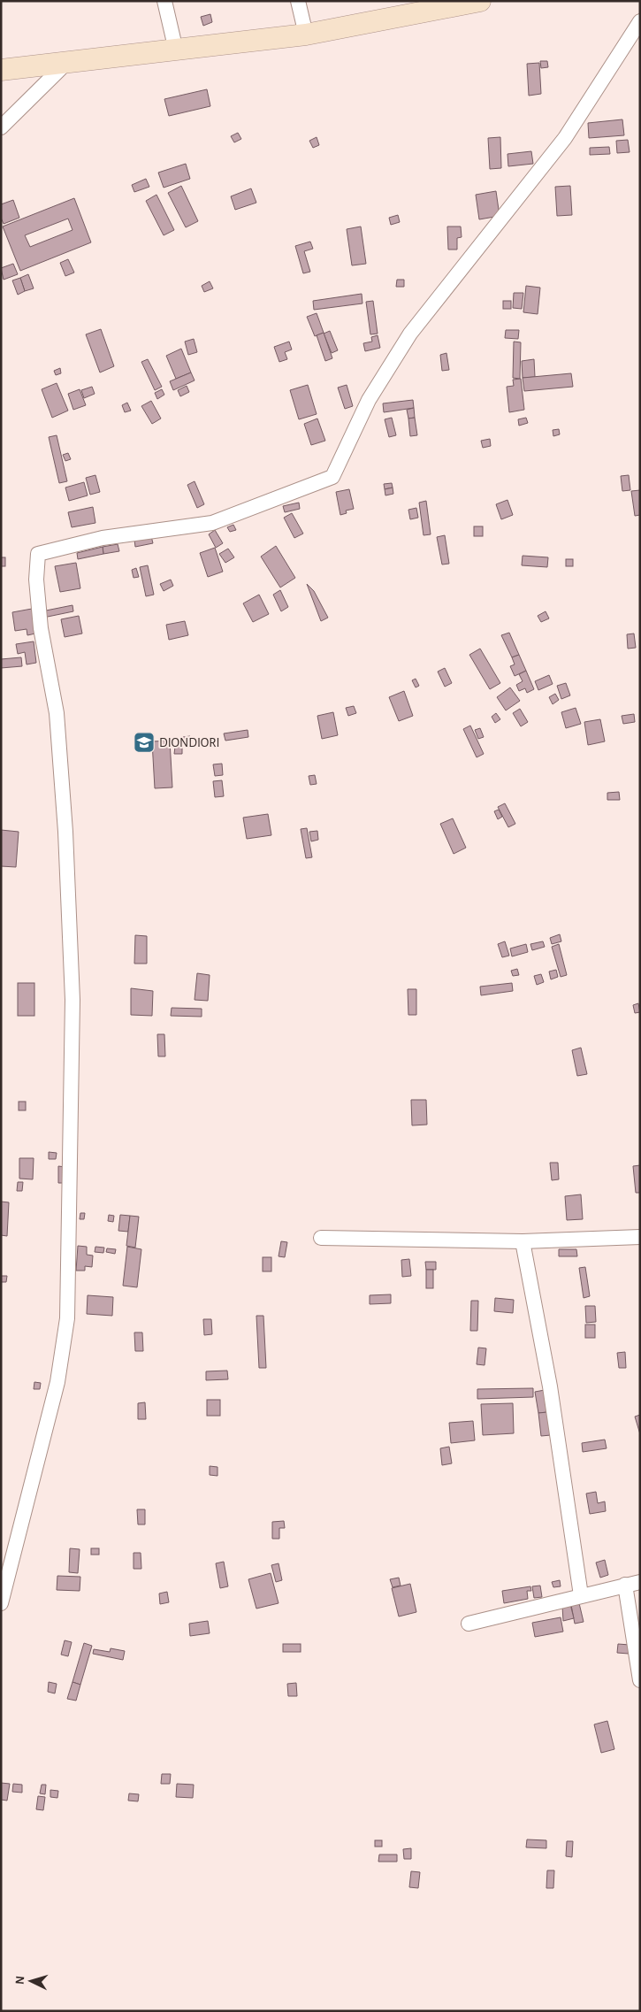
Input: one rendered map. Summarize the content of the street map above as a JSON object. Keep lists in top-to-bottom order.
{
  "places": {
    "school or university": ["DIONDIORI"]
  },
  "north": "left"
}
